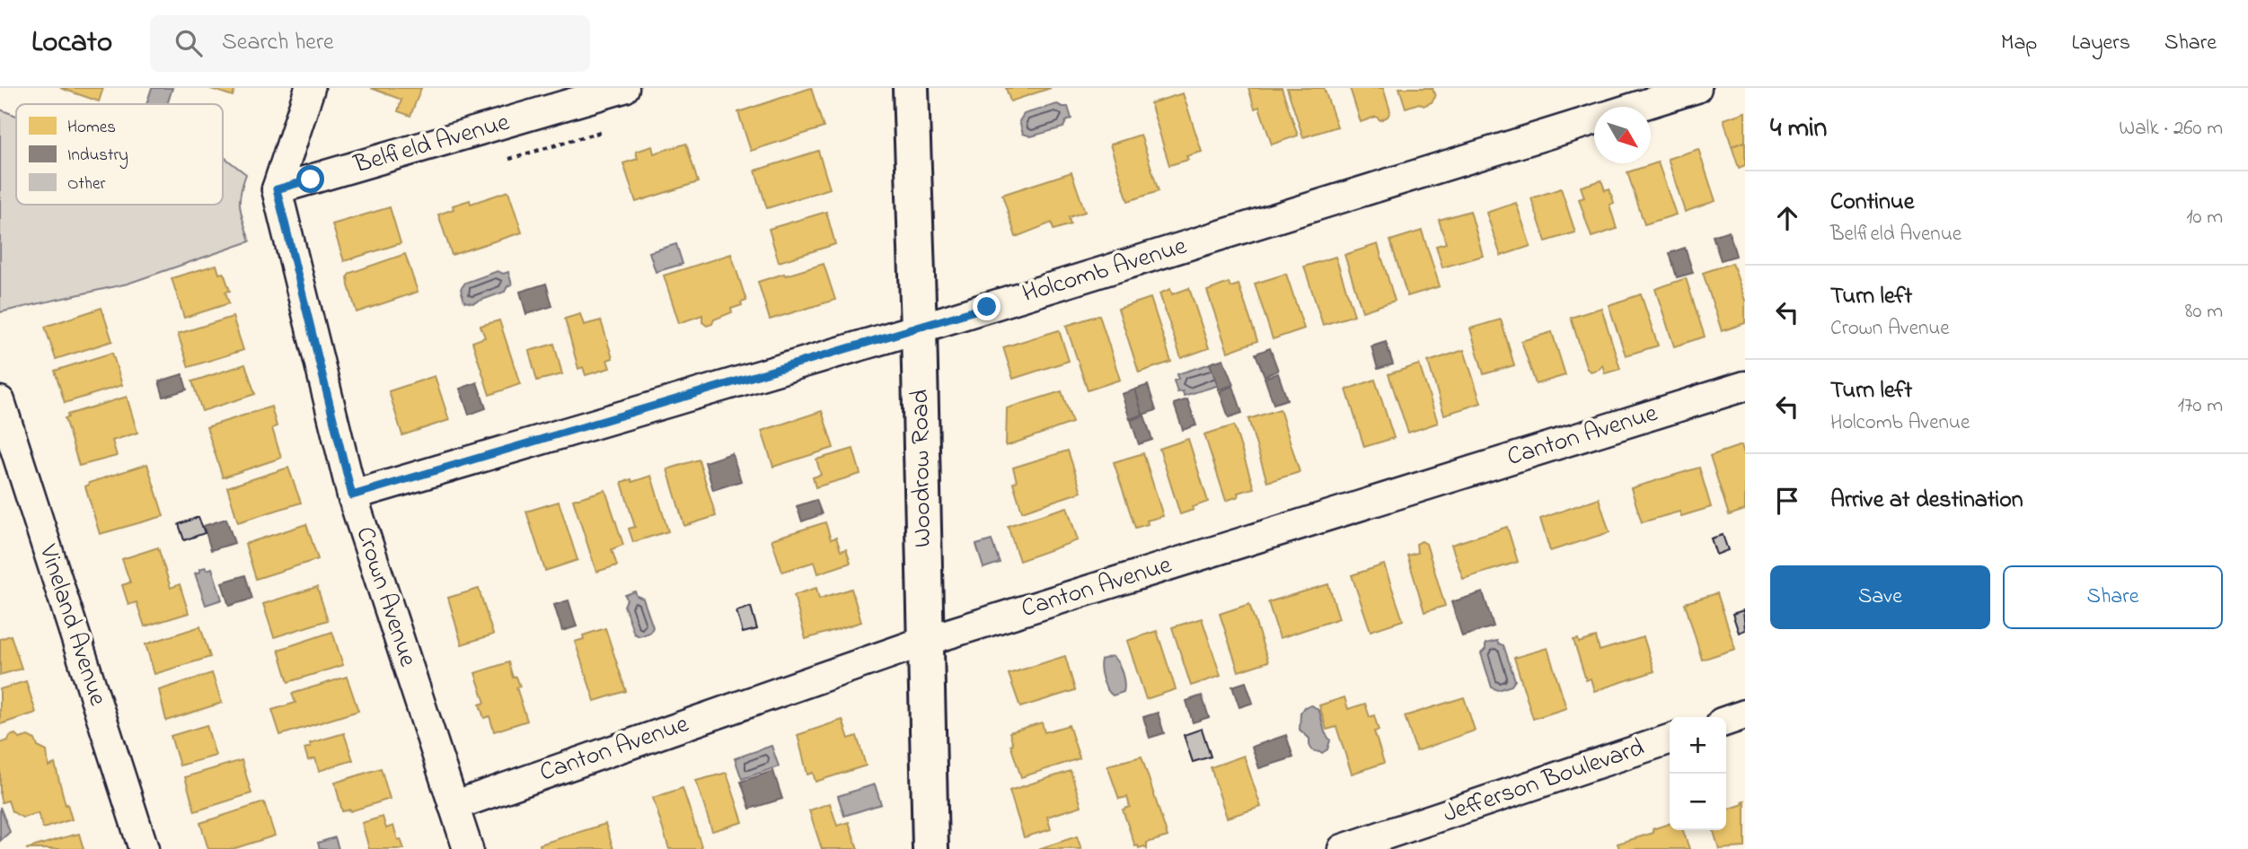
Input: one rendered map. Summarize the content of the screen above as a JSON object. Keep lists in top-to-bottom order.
{
  "streets": {
    "street": [
      "Belfield Avenue",
      "Holcomb Avenue",
      "Canton Avenue",
      "Woodrow Road",
      "Crown Avenue",
      "Vineland Avenue",
      "Jefferson Boulevard"
    ]
  },
  "crossings": [
    ["Belfield Avenue", "Crown Avenue"],
    ["Holcomb Avenue", "Woodrow Road"],
    ["Holcomb Avenue", "Crown Avenue"],
    ["Canton Avenue", "Woodrow Road"],
    ["Canton Avenue", "Crown Avenue"]
  ],
  "legend": ["Homes", "Industry", "Other"],
  "north": "bottom right",
  "page": {
    "header": "Locato",
    "search": "Search here",
    "nav": ["Map", "Layers", "Share"],
    "heading": ["4 min", "Walk · 260 m"],
    "list": [
      ["Continue", "Belfield Avenue", "10 m"],
      ["Turn left", "Crown Avenue", "80 m"],
      ["Turn left", "Holcomb Avenue", "170 m"],
      "Arrive at destination"
    ],
    "buttons": ["Save", "Share"],
    "map_buttons": ["+", "−"]
  }
}
